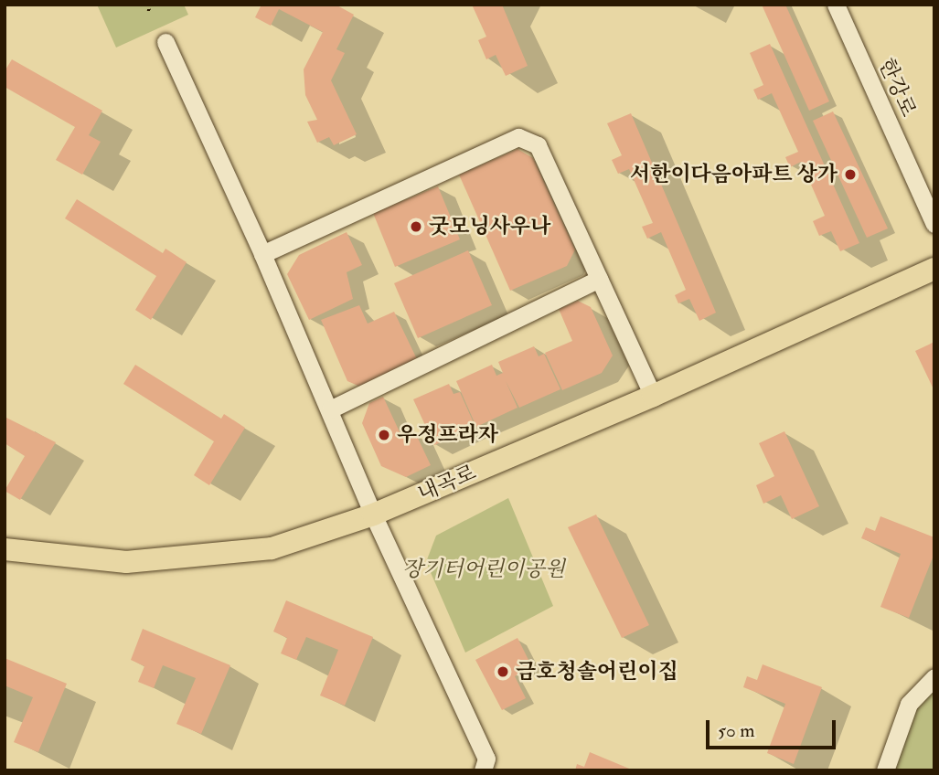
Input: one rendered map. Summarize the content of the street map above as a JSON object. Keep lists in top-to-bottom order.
{
  "streets": {
    "main road": ["내곡로"],
    "street": ["한강로"]
  },
  "parks": ["장기터어린이공원"],
  "places": [
    "서한이다음아파트 상가",
    "굿모닝사우나",
    "우정프라자",
    "금호청솔어린이집"
  ],
  "scale_bar": "50 m"
}
